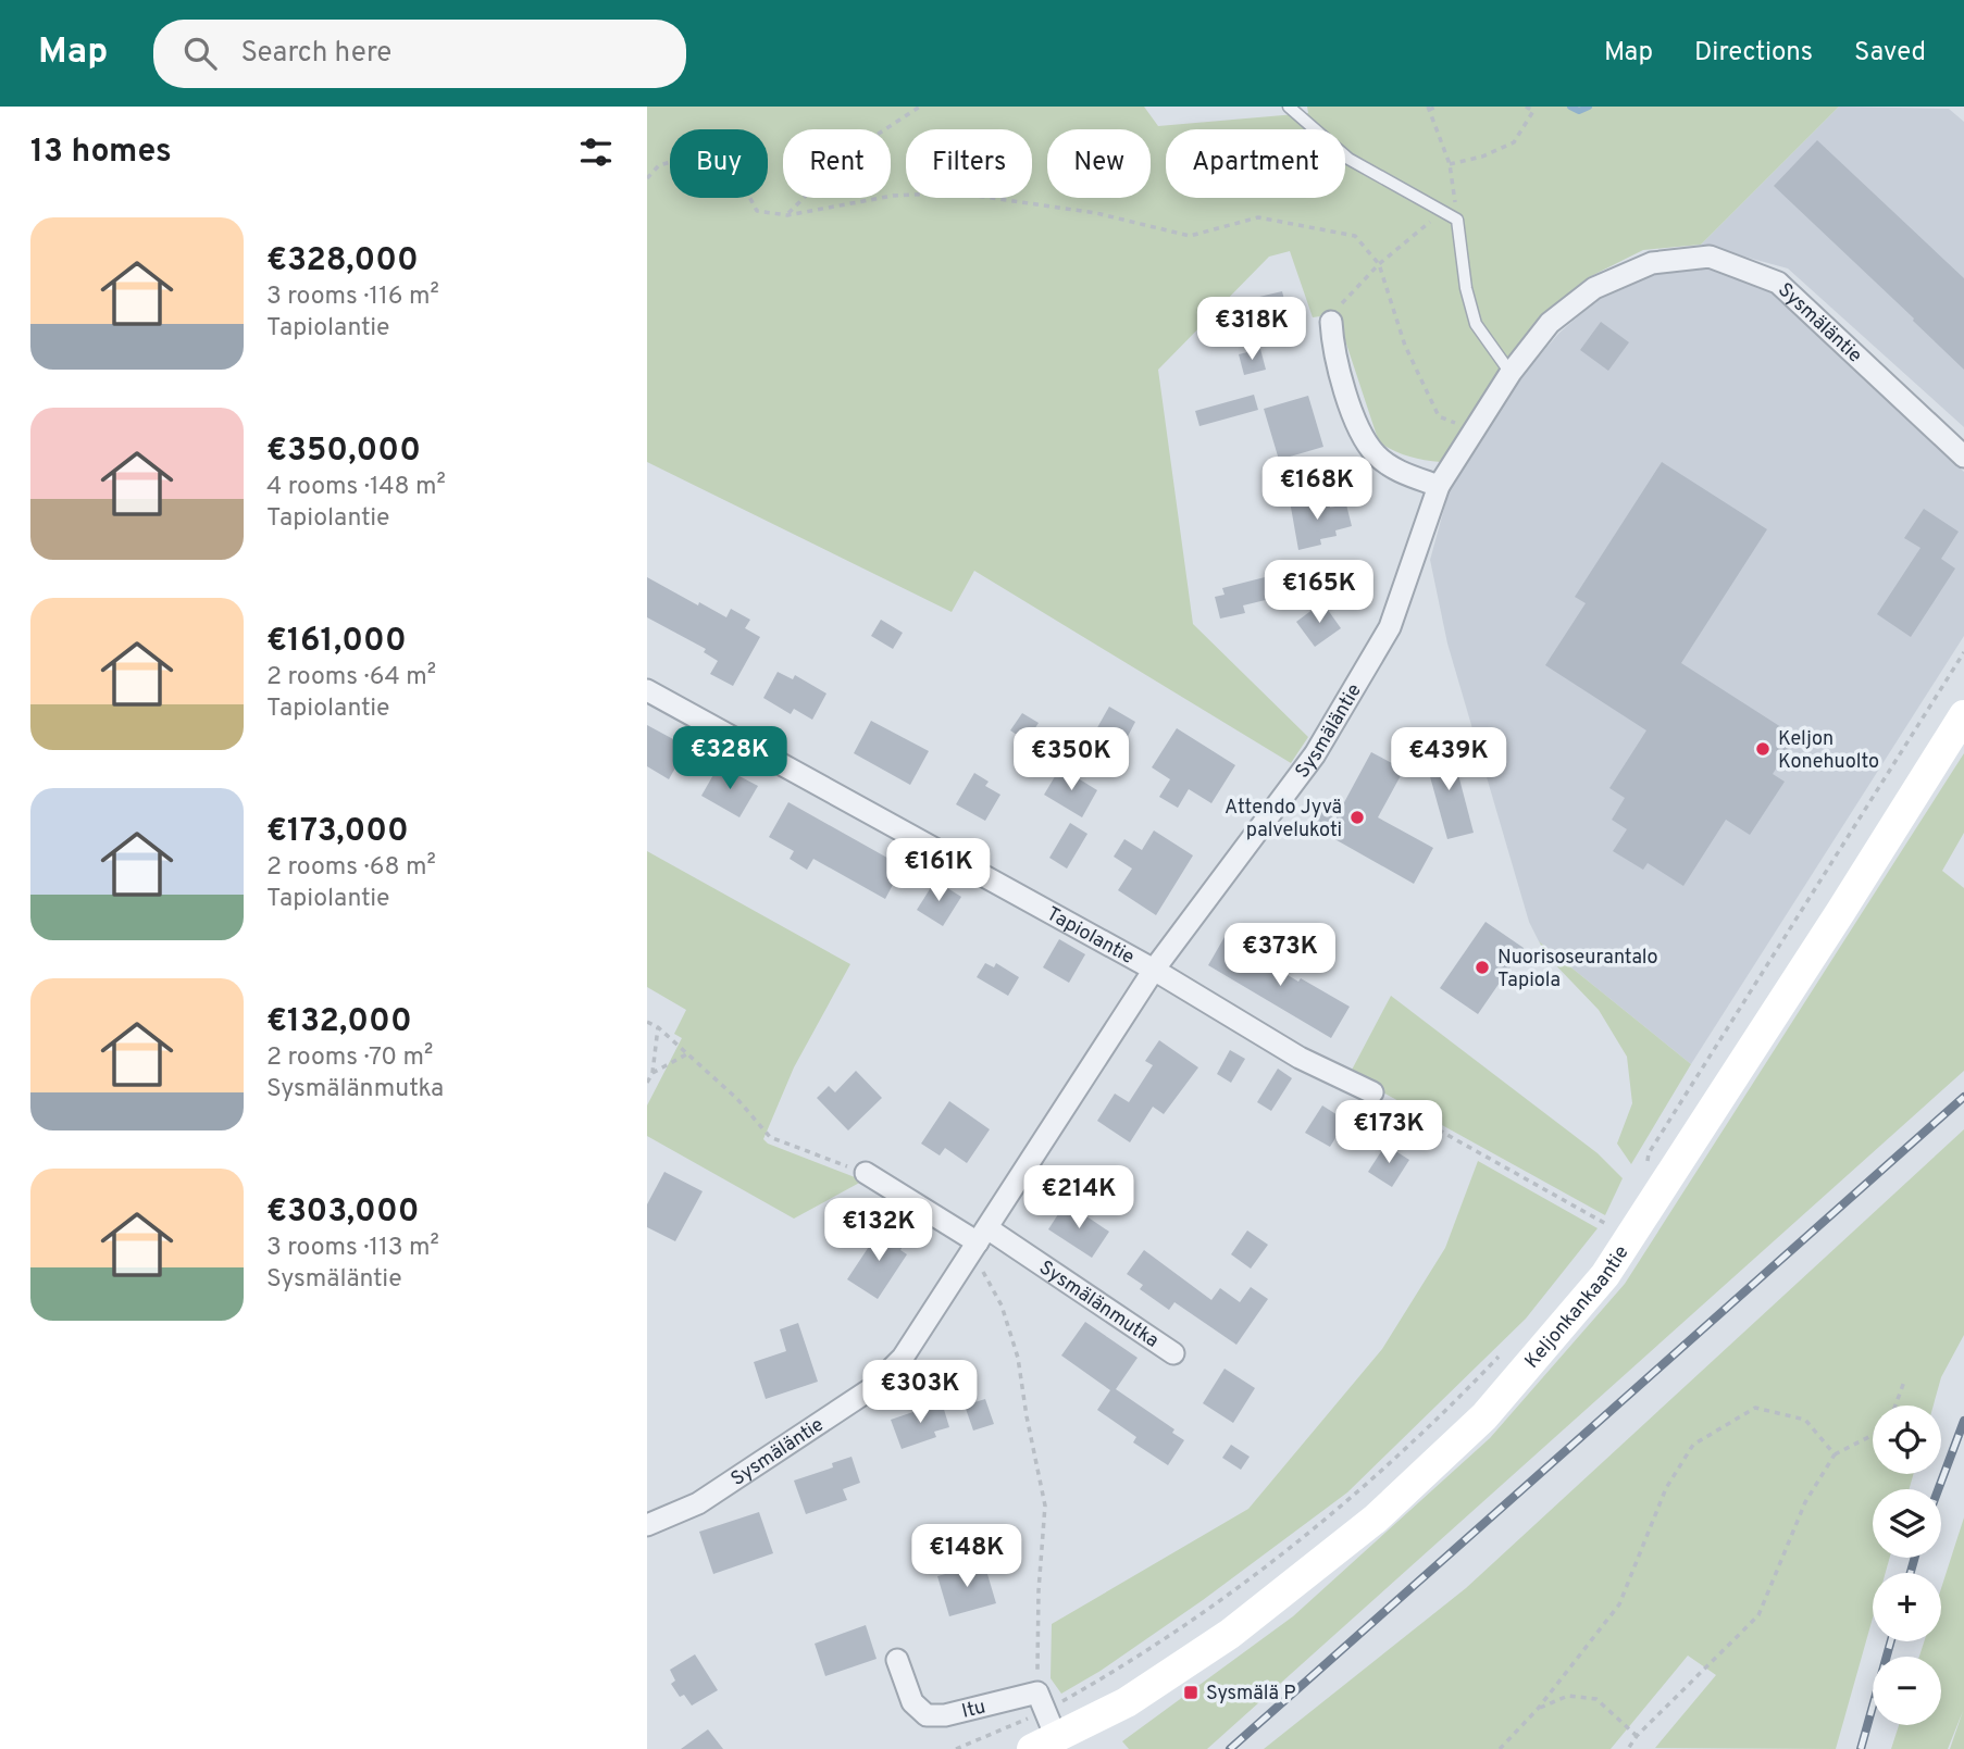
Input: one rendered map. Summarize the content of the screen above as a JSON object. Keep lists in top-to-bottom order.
{
  "streets": {
    "main road": ["Keljonkankaantie"],
    "street": [
      "Sysmäläntie",
      "Tapiolantie",
      "Sysmälänmutka",
      "Itu"
    ]
  },
  "crossings": [
    ["Sysmäläntie", "Tapiolantie"],
    ["Sysmäläntie", "Sysmälänmutka"],
    ["Keljonkankaantie", "Itu"]
  ],
  "places": {
    "other": ["Keljon Konehuolto", "Attendo Jyvä palvelukoti", "Nuorisoseurantalo Tapiola"],
    "transit": ["Sysmälä P"]
  },
  "page": {
    "header": "Map",
    "search": "Search here",
    "nav": ["Map", "Directions", "Saved"],
    "heading": "13 homes",
    "chip": [
      "Buy",
      "Rent",
      "Filters",
      "New",
      "Apartment"
    ],
    "list": [
      {
        "name": "€328,000",
        "note": "3 rooms · 116 m² · Tapiolantie"
      },
      {
        "name": "€350,000",
        "note": "4 rooms · 148 m² · Tapiolantie"
      },
      {
        "name": "€161,000",
        "note": "2 rooms · 64 m² · Tapiolantie"
      },
      {
        "name": "€173,000",
        "note": "2 rooms · 68 m² · Tapiolantie"
      },
      {
        "name": "€132,000",
        "note": "2 rooms · 70 m² · Sysmälänmutka"
      },
      {
        "name": "€303,000",
        "note": "3 rooms · 113 m² · Sysmäläntie"
      }
    ],
    "price": [
      "€318K",
      "€168K",
      "€165K",
      "€328K",
      "€350K",
      "€439K",
      "€161K",
      "€373K",
      "€173K",
      "€214K",
      "€132K",
      "€303K",
      "€148K"
    ],
    "map_buttons": ["+", "−"]
  }
}
